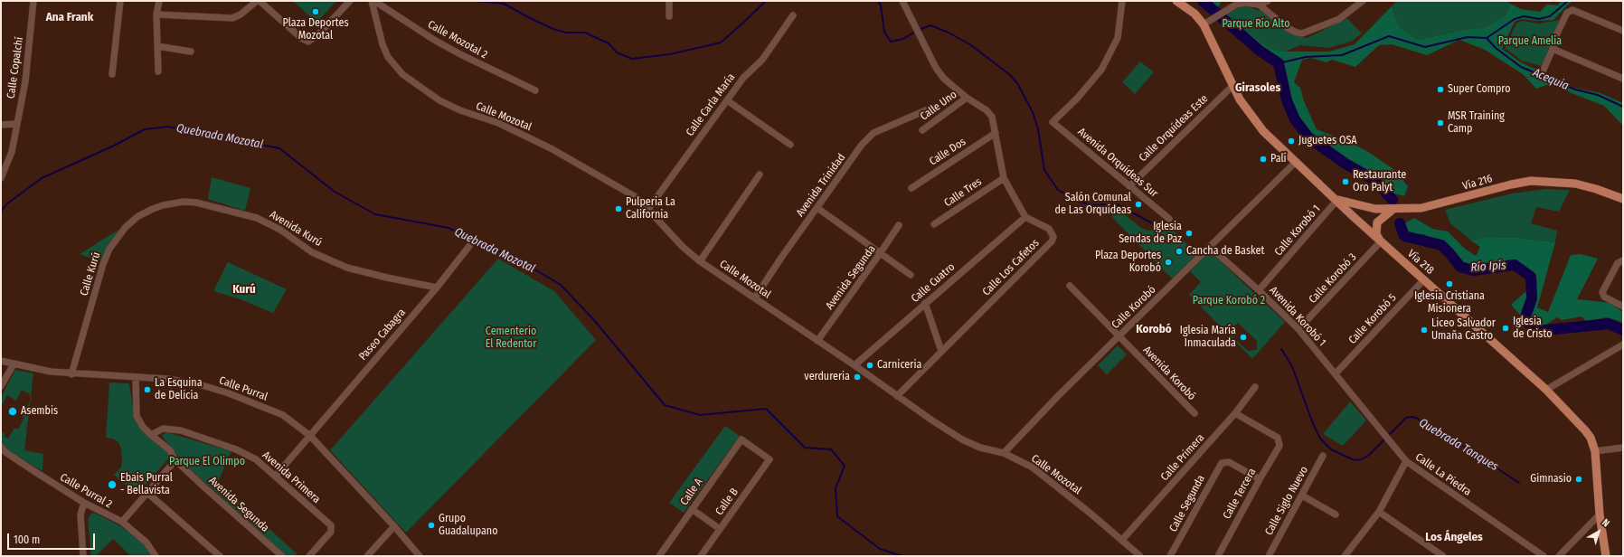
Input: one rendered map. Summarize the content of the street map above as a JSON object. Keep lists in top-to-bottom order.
{
  "streets": {
    "main road": ["Vía 216", "Vía 218"],
    "street": [
      "Calle Mozotal 2",
      "Calle Copalchí",
      "Calle Carla María",
      "Calle Uno",
      "Calle Mozotal",
      "Calle Orquídeas Este",
      "Calle Dos",
      "Avenida Orquídeas Sur",
      "Avenida Trinidad",
      "Calle Tres",
      "Avenida Kurú",
      "Calle Korobó 1",
      "Calle Los Cafetos",
      "Calle Kurú",
      "Avenida Segunda",
      "Calle Korobó 3",
      "Calle Cuatro",
      "Calle Korobó",
      "Avenida Korobó 1",
      "Calle Korobó 5",
      "Paseo Cabagra",
      "Avenida Korobó",
      "Calle Purral",
      "Calle Primera",
      "Calle La Piedra",
      "Avenida Primera",
      "Calle Purral 2",
      "Calle A",
      "Calle Tercera",
      "Calle Siglo Nuevo",
      "Calle B",
      "Calle Segunda"
    ]
  },
  "crossings": [
    ["Calle Mozotal 2", "Calle Mozotal"],
    ["Calle Carla María", "Calle Mozotal"],
    ["Calle Mozotal", "Avenida Trinidad"],
    ["Calle Mozotal", "Calle Los Cafetos"],
    ["Calle Mozotal", "Avenida Segunda"],
    ["Calle Mozotal", "Calle Cuatro"],
    ["Calle Mozotal", "Calle Korobó"],
    ["Calle Mozotal", "Calle Primera"],
    ["Calle Orquídeas Este", "Avenida Orquídeas Sur"],
    ["Calle Orquídeas Este", "Vía 218"],
    ["Vía 216", "Calle Korobó 1"],
    ["Vía 216", "Vía 218"],
    ["Avenida Kurú", "Calle Kurú"],
    ["Avenida Kurú", "Paseo Cabagra"],
    ["Calle Korobó 1", "Vía 218"],
    ["Calle Korobó 1", "Avenida Korobó 1"],
    ["Vía 218", "Calle Korobó 3"],
    ["Vía 218", "Calle Korobó"],
    ["Vía 218", "Calle Korobó 5"],
    ["Calle Los Cafetos", "Calle Cuatro"],
    ["Calle Kurú", "Calle Purral"],
    ["Avenida Segunda", "Calle Purral"],
    ["Avenida Segunda", "Avenida Primera"],
    ["Calle Korobó 3", "Avenida Korobó 1"],
    ["Calle Korobó", "Avenida Korobó 1"],
    ["Calle Korobó", "Avenida Korobó"],
    ["Avenida Korobó 1", "Calle Korobó 5"],
    ["Avenida Korobó 1", "Calle La Piedra"],
    ["Calle Korobó 5", "Calle La Piedra"],
    ["Paseo Cabagra", "Calle Purral"],
    ["Calle Primera", "Calle Tercera"],
    ["Calle A", "Calle B"],
    ["Calle Tercera", "Calle Segunda"]
  ],
  "districts": [
    "Ana Frank",
    "Girasoles",
    "Kurú",
    "Korobó",
    "Los Ángeles"
  ],
  "water": [
    "Acequia",
    "Quebrada Mozotal",
    "Río Ipís",
    "Quebrada Tanques"
  ],
  "parks": [
    "Parque Río Alto",
    "Parque Amelia",
    "Parque Korobó 2",
    "Cementerio El Redentor",
    "Parque El Olimpo"
  ],
  "places": [
    "Plaza Deportes Mozotal",
    "Super Compro",
    "MSR Training Camp",
    "Juguetes OSA",
    "Palí",
    "Restaurante Oro Palyt",
    "Salón Comunal de Las Orquídeas",
    "Pulperia La California",
    "Iglesia Sendas de Paz",
    "Cancha de Basket",
    "Plaza Deportes Korobó",
    "Iglesia Cristiana Misionera",
    "Iglesia de Cristo",
    "Liceo Salvador Umaña Castro",
    "Iglesia María Inmaculada",
    "Carniceria",
    "verdureria",
    "La Esquina de Delicia",
    "Asembis",
    "Gimnasio",
    "Ebais Purral - Bellavista",
    "Grupo Guadalupano"
  ],
  "scale_bar": "100 m",
  "north": "top right"
}
